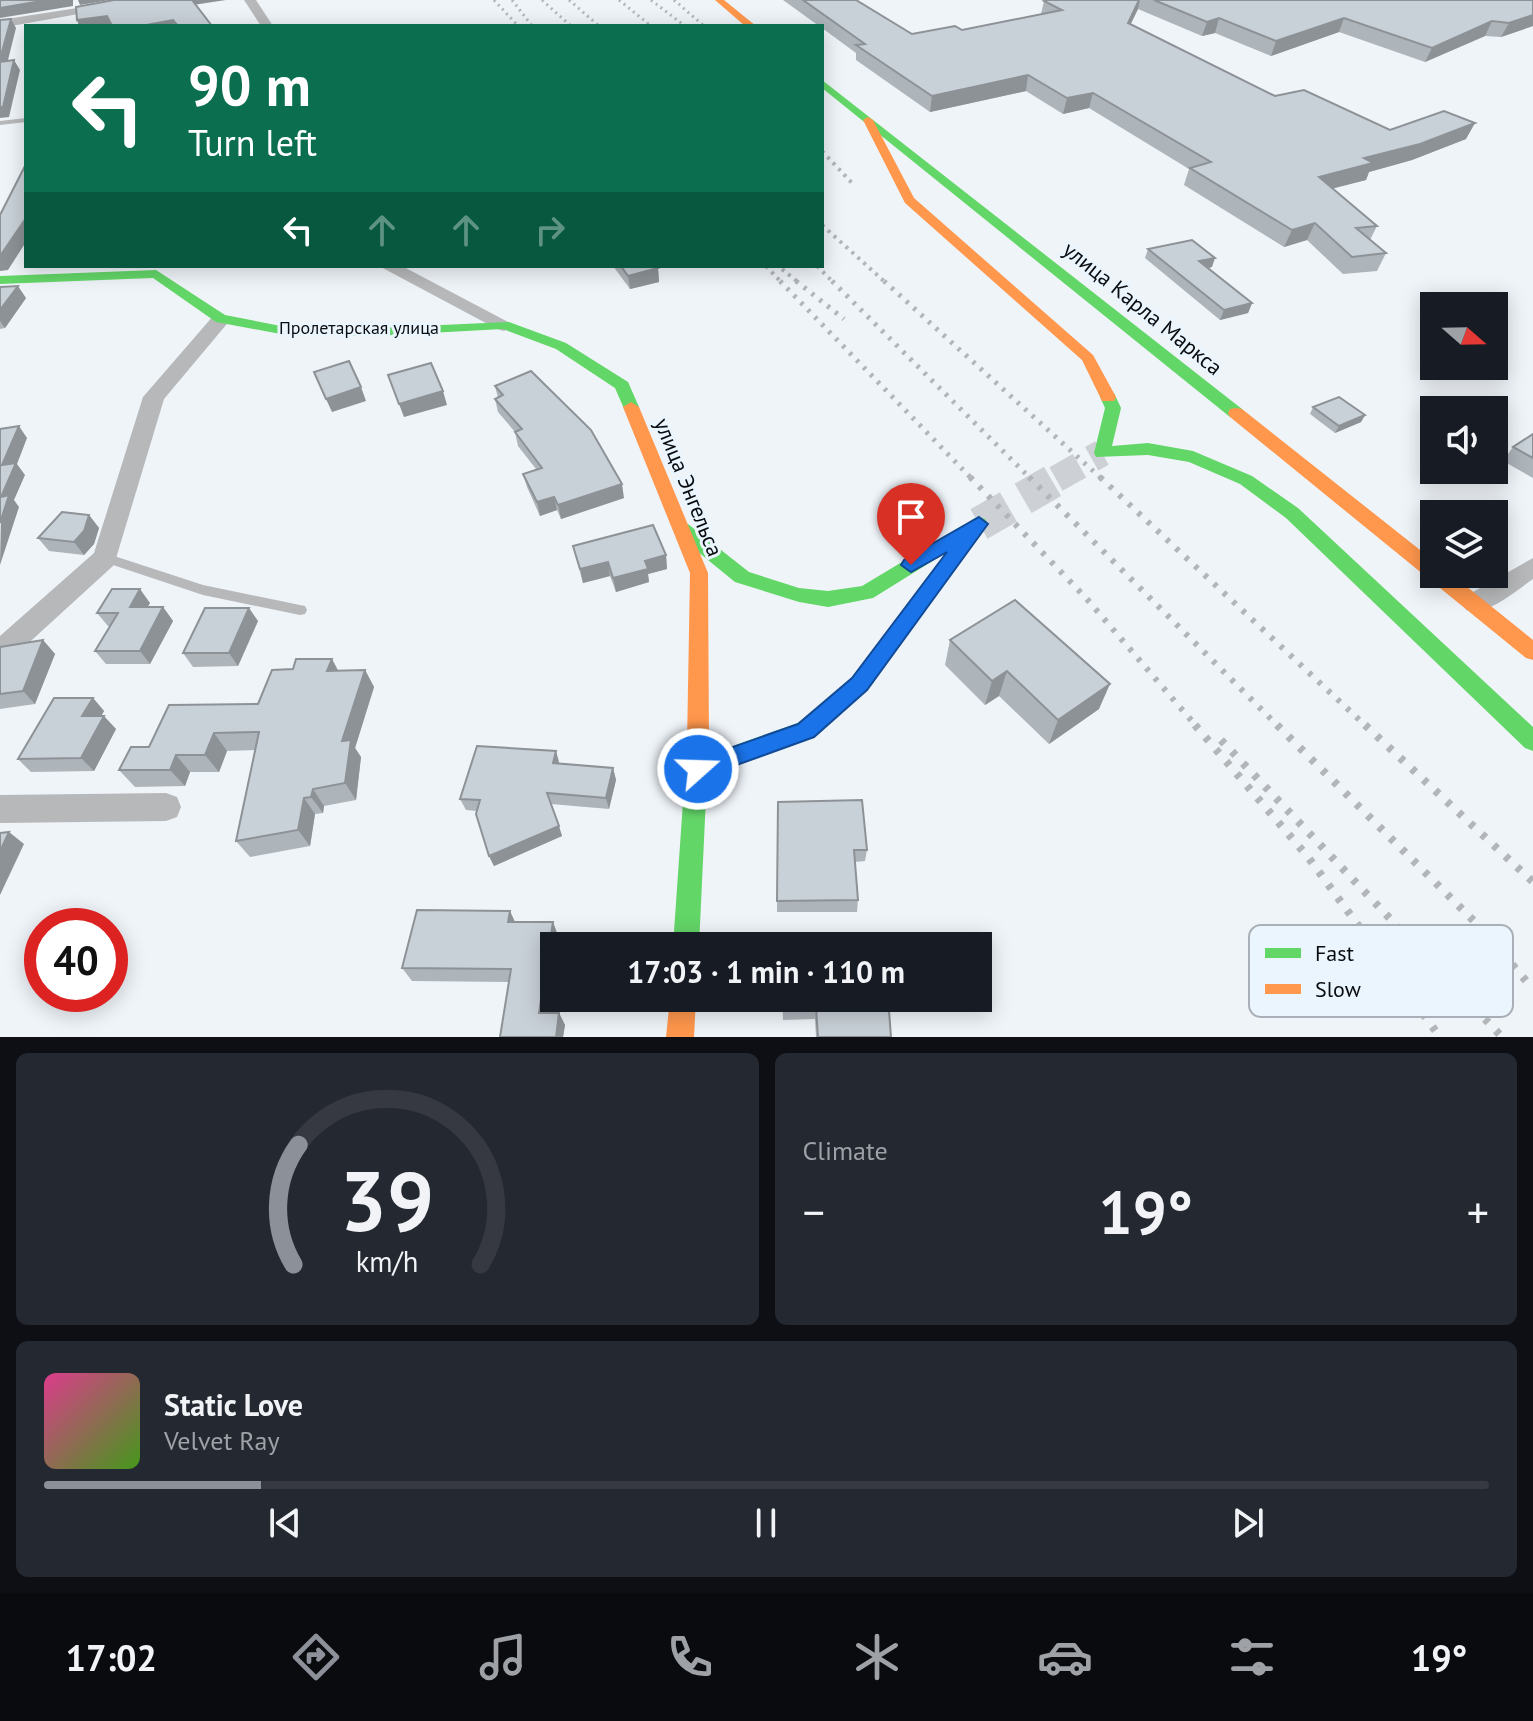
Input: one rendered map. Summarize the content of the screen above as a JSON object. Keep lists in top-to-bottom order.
{
  "streets": {
    "street": ["улица Карла Маркса", "Пролетарская улица", "улица Энгельса"]
  },
  "crossings": [
    ["Пролетарская улица", "улица Энгельса"]
  ],
  "legend": ["Fast", "Slow"],
  "north": "right",
  "page": {
    "turn": ["90 m", "Turn left"],
    "limit": "40",
    "trip": "17:03 · 1 min · 110 m",
    "tile": "Climate",
    "heat": ["−", "19°", "+"],
    "song": ["Static Love", "Velvet Ray"],
    "tabs": ["17:02", "19°"],
    "gauge": ["39", "km/h"]
  }
}
